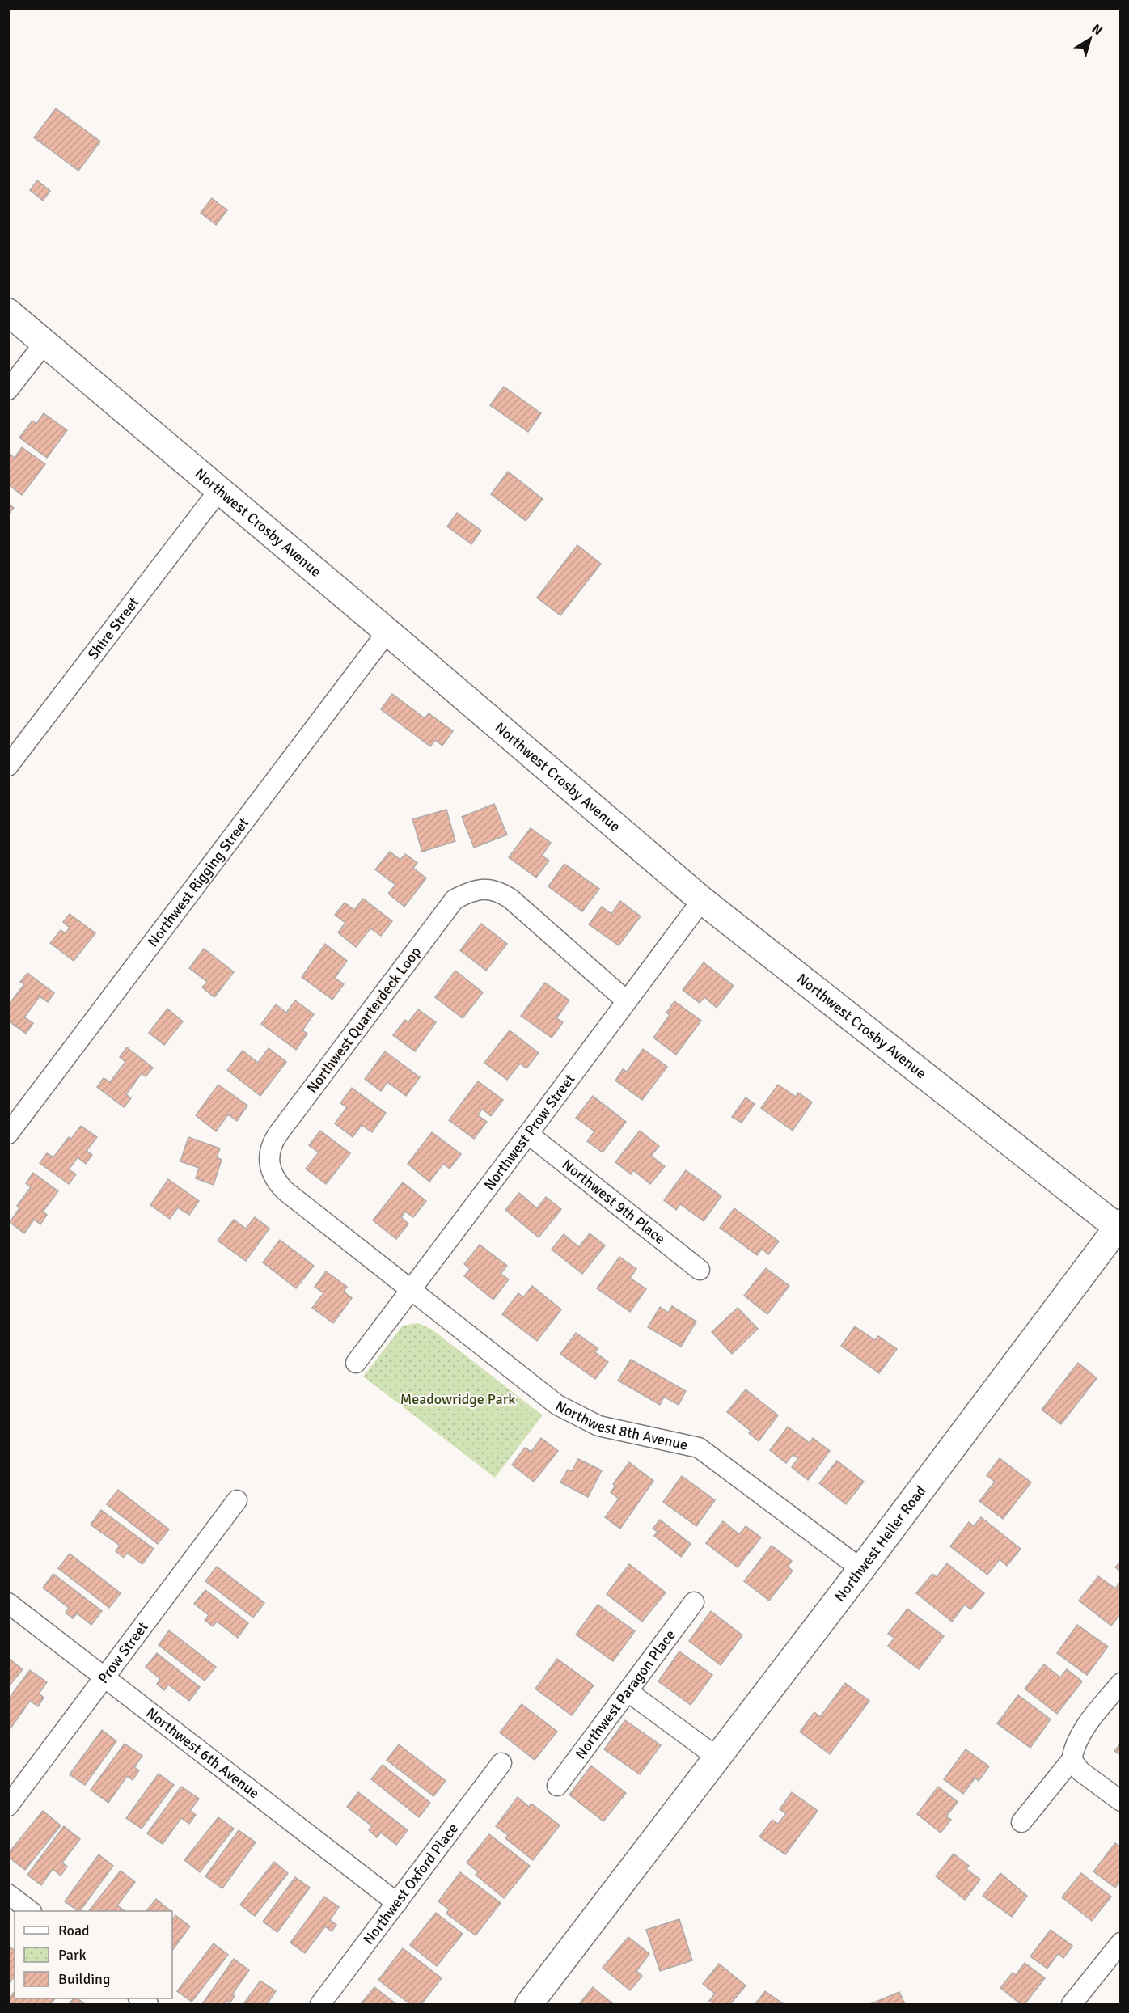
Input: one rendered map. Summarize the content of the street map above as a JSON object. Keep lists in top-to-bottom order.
{
  "streets": {
    "street": [
      "Northwest Crosby Avenue",
      "Shire Street",
      "Northwest Rigging Street",
      "Northwest Quarterdeck Loop",
      "Northwest Prow Street",
      "Northwest 9th Place",
      "Northwest 8th Avenue",
      "Northwest Heller Road",
      "Prow Street",
      "Northwest Paragon Place",
      "Northwest 6th Avenue",
      "Northwest Oxford Place"
    ]
  },
  "crossings": [
    ["Northwest Crosby Avenue", "Shire Street"],
    ["Northwest Crosby Avenue", "Northwest Rigging Street"],
    ["Northwest Crosby Avenue", "Northwest Prow Street"],
    ["Northwest Crosby Avenue", "Northwest Heller Road"],
    ["Northwest Quarterdeck Loop", "Northwest Prow Street"],
    ["Northwest Quarterdeck Loop", "Northwest 8th Avenue"],
    ["Northwest Prow Street", "Northwest 9th Place"],
    ["Northwest Prow Street", "Northwest 8th Avenue"],
    ["Northwest 8th Avenue", "Northwest Heller Road"],
    ["Prow Street", "Northwest 6th Avenue"],
    ["Northwest 6th Avenue", "Northwest Oxford Place"]
  ],
  "parks": ["Meadowridge Park"],
  "legend": ["Road", "Park", "Building"],
  "north": "top right"
}
